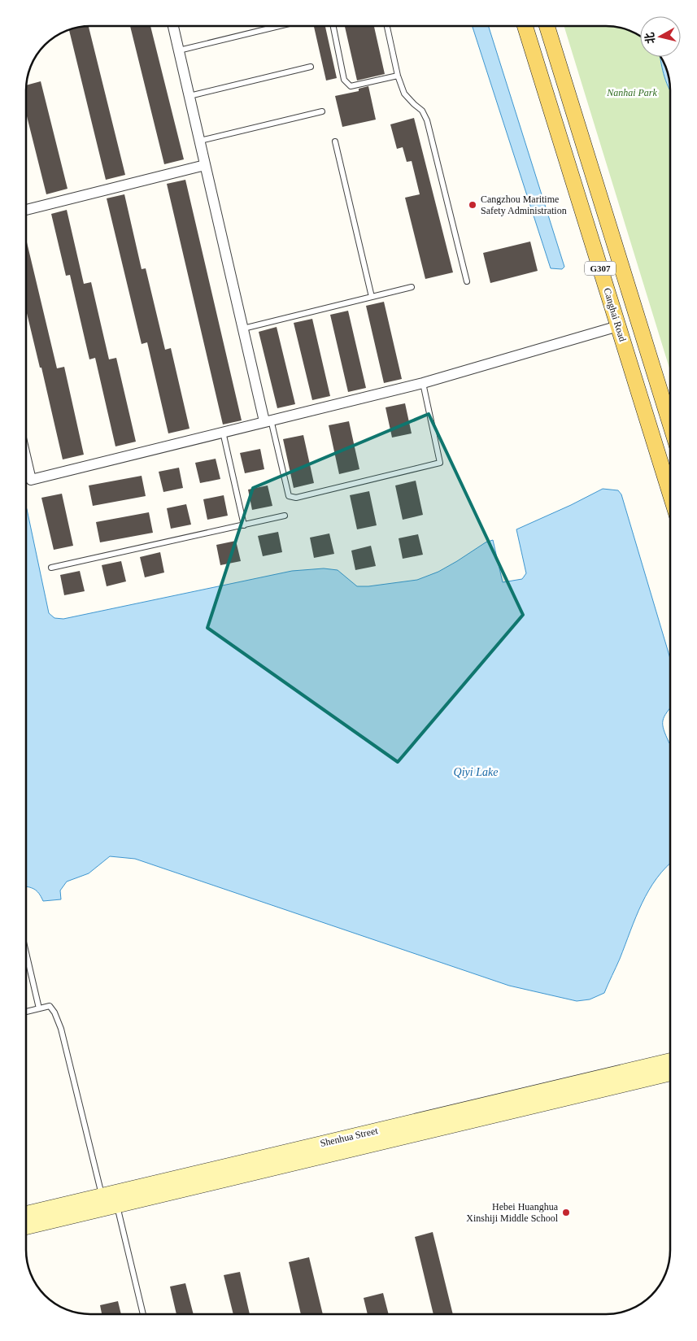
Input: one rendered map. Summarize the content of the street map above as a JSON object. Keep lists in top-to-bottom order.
{
  "streets": {
    "main road": ["G307", "Canghai Road", "Shenhua Street"]
  },
  "water": ["Qiyi Lake"],
  "parks": ["Nanhai Park"],
  "places": ["Cangzhou Maritime Safety Administration", "Hebei Huanghua Xinshiji Middle School"],
  "north": "left"
}
